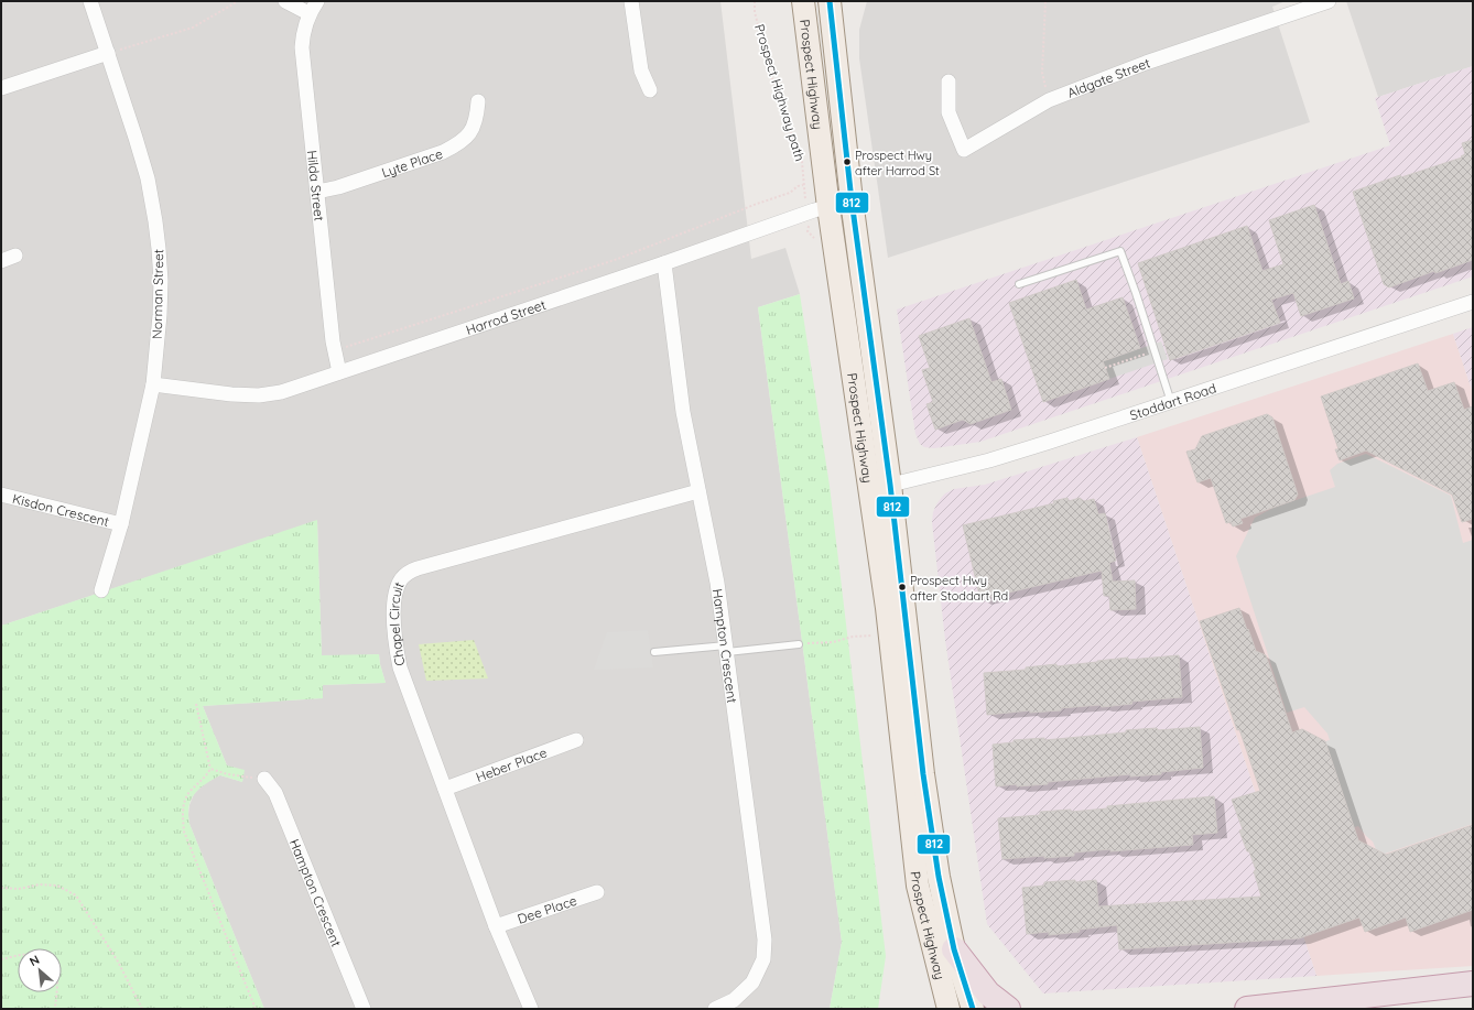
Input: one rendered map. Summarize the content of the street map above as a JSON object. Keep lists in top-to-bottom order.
{
  "streets": {
    "main road": ["Prospect Highway"],
    "street": [
      "Aldgate Street",
      "Lyte Place",
      "Hilda Street",
      "Norman Street",
      "Harrod Street",
      "Stoddart Road",
      "Kisdon Crescent",
      "Chapel Circuit",
      "Hampton Crescent",
      "Heber Place",
      "Dee Place"
    ],
    "path": ["Prospect Highway path"]
  },
  "crossings": [
    ["Prospect Highway", "Harrod Street"],
    ["Prospect Highway", "Stoddart Road"],
    ["Prospect Highway path", "Hilda Street"],
    ["Lyte Place", "Hilda Street"],
    ["Hilda Street", "Harrod Street"],
    ["Norman Street", "Harrod Street"],
    ["Norman Street", "Kisdon Crescent"],
    ["Harrod Street", "Hampton Crescent"],
    ["Chapel Circuit", "Hampton Crescent"],
    ["Chapel Circuit", "Heber Place"],
    ["Chapel Circuit", "Dee Place"]
  ],
  "places": ["Prospect Hwy after Harrod St", "Prospect Hwy after Stoddart Rd"],
  "lines": ["transit line 812"],
  "north": "top left"
}
